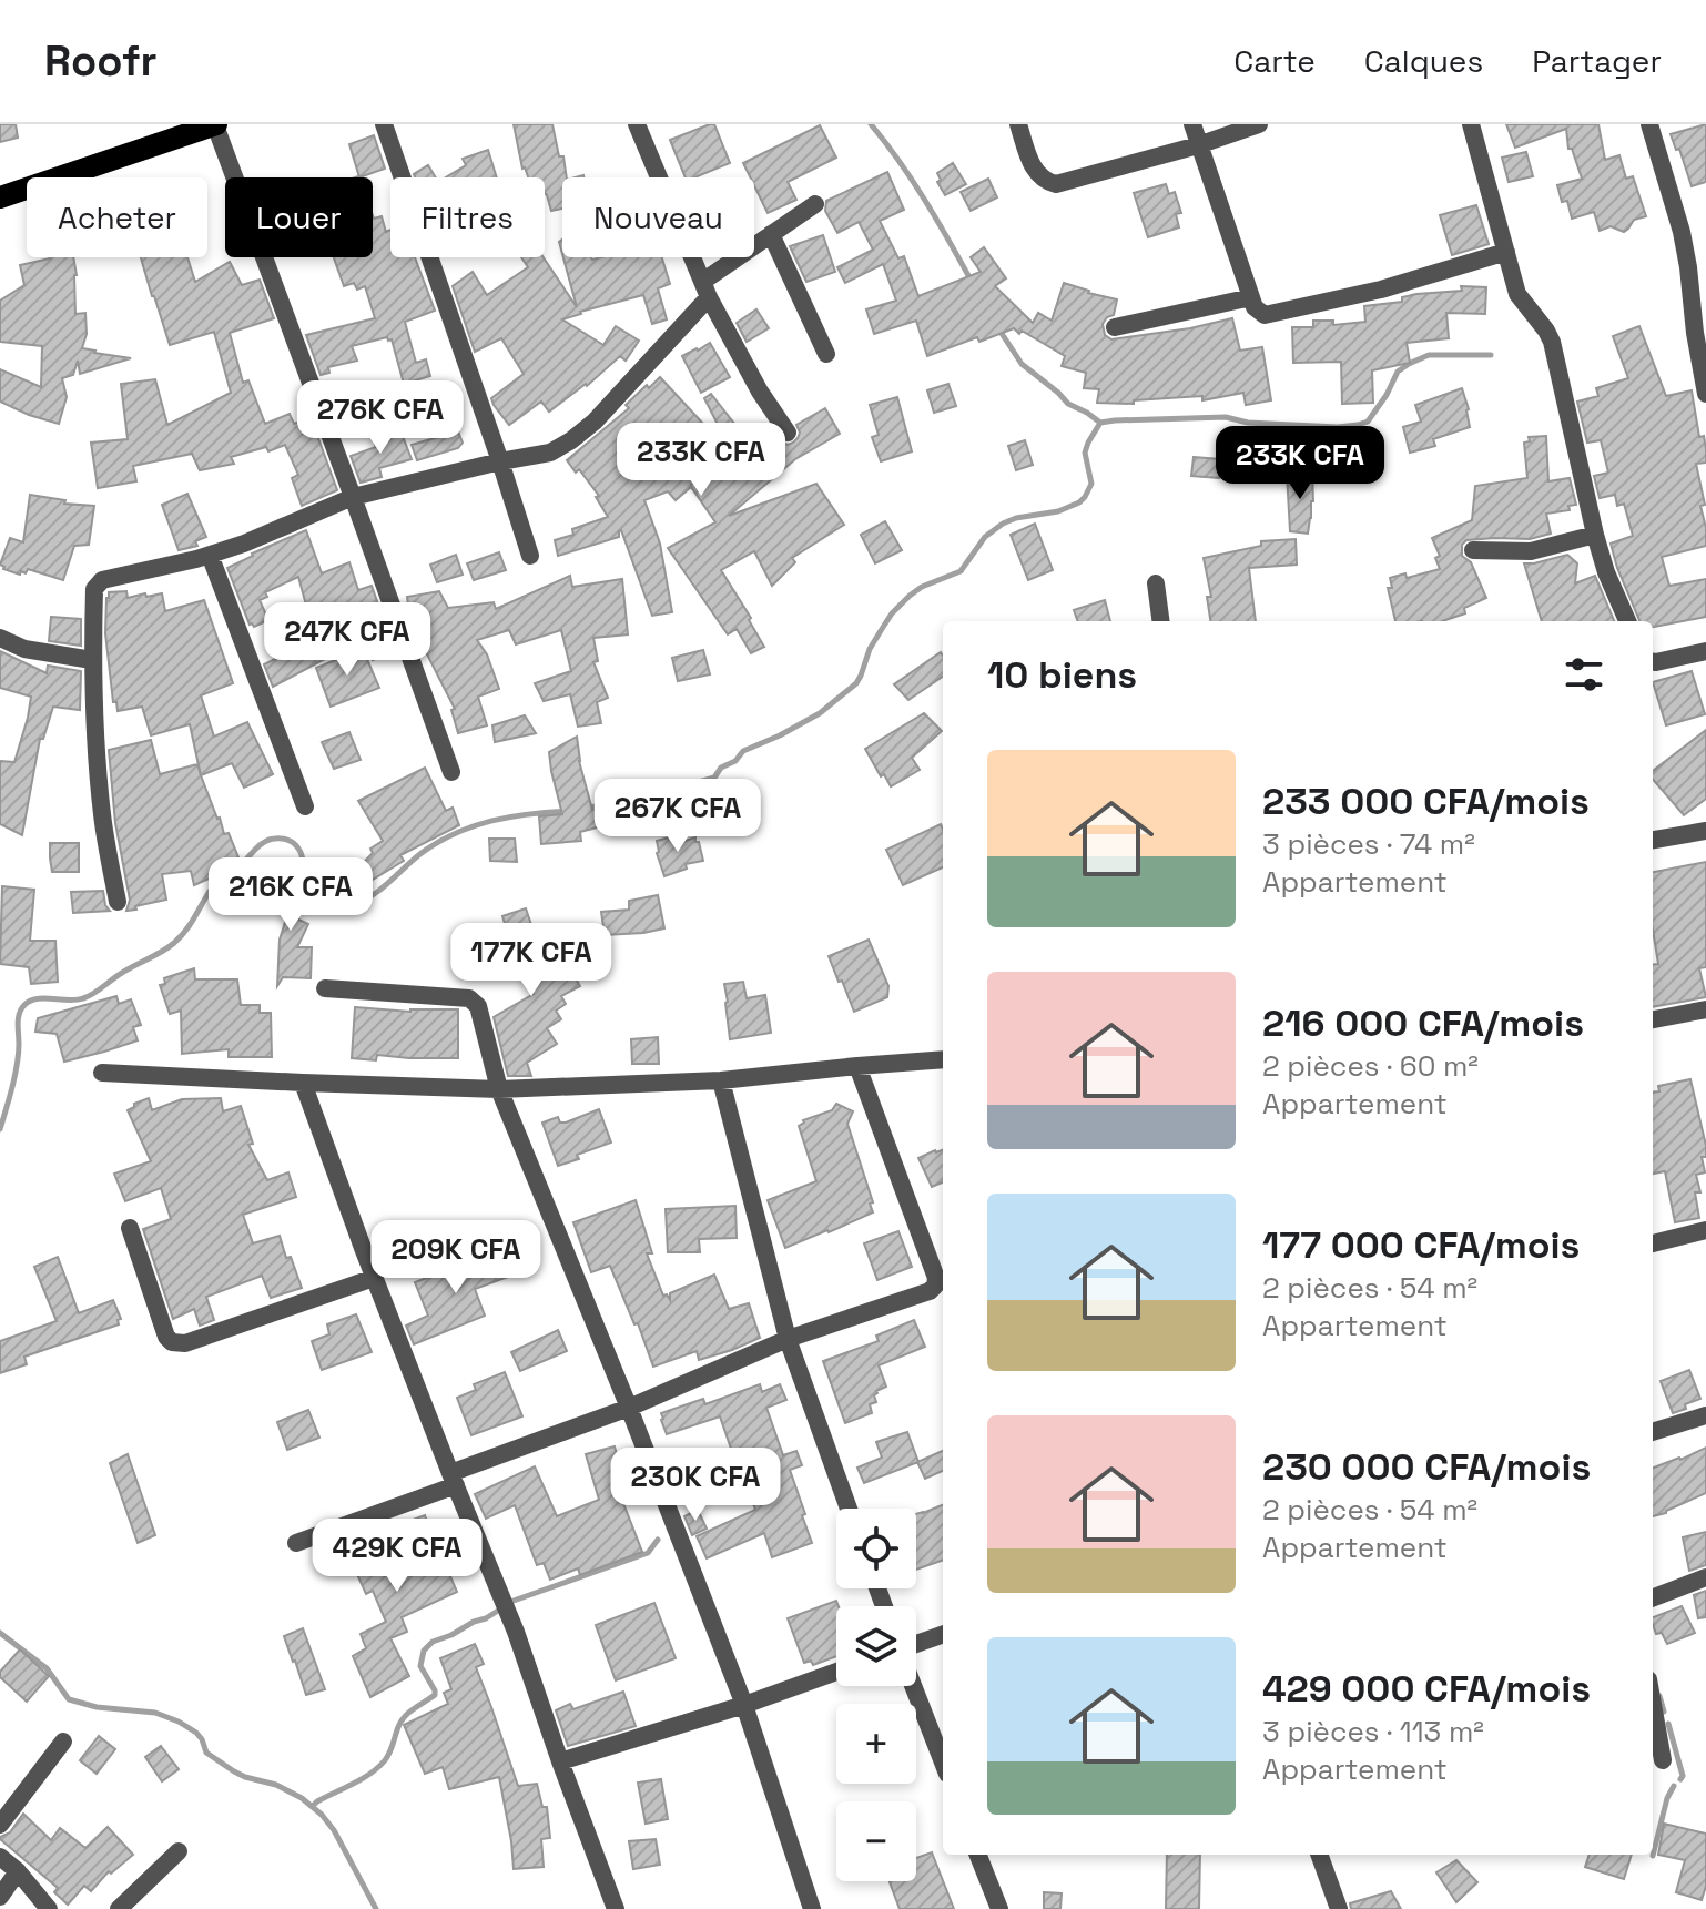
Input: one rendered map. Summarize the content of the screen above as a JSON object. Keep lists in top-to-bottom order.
{
  "page": {
    "header": "Roofr",
    "nav": ["Carte", "Calques", "Partager"],
    "chip": [
      "Acheter",
      "Louer",
      "Filtres",
      "Nouveau"
    ],
    "price": [
      "276K CFA",
      "233K CFA",
      "233K CFA",
      "247K CFA",
      "267K CFA",
      "216K CFA",
      "177K CFA",
      "209K CFA",
      "230K CFA",
      "429K CFA"
    ],
    "heading": "10 biens",
    "list": [
      {
        "name": "233 000 CFA/mois",
        "note": "3 pièces · 74 m² · Appartement"
      },
      {
        "name": "216 000 CFA/mois",
        "note": "2 pièces · 60 m² · Appartement"
      },
      {
        "name": "177 000 CFA/mois",
        "note": "2 pièces · 54 m² · Appartement"
      },
      {
        "name": "230 000 CFA/mois",
        "note": "2 pièces · 54 m² · Appartement"
      },
      {
        "name": "429 000 CFA/mois",
        "note": "3 pièces · 113 m² · Appartement"
      }
    ],
    "map_buttons": ["+", "−"]
  }
}
